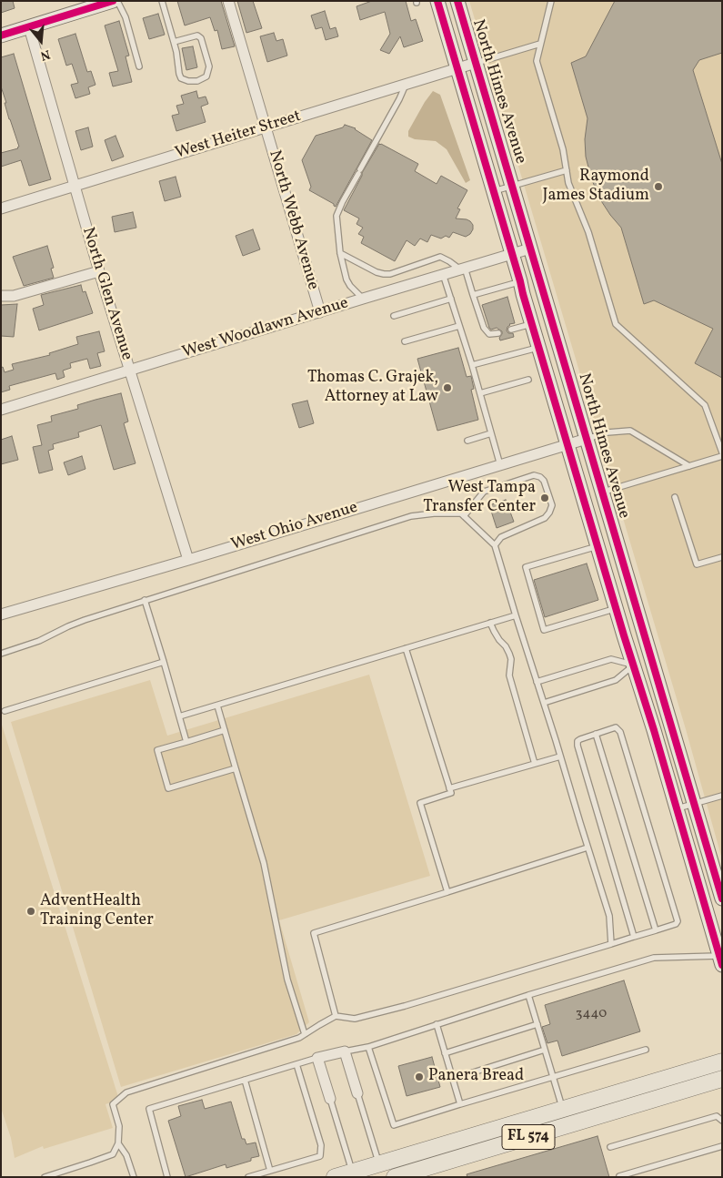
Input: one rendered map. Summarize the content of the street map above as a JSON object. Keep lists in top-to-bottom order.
{
  "streets": {
    "main road": ["FL 574"],
    "street": [
      "North Himes Avenue",
      "West Heiter Street",
      "North Webb Avenue",
      "North Glen Avenue",
      "West Woodlawn Avenue",
      "West Ohio Avenue"
    ]
  },
  "crossings": [
    ["North Himes Avenue", "West Heiter Street"],
    ["North Himes Avenue", "West Woodlawn Avenue"],
    ["North Himes Avenue", "West Ohio Avenue"],
    ["West Heiter Street", "North Webb Avenue"],
    ["West Heiter Street", "North Glen Avenue"],
    ["North Webb Avenue", "West Woodlawn Avenue"],
    ["North Glen Avenue", "West Woodlawn Avenue"],
    ["North Glen Avenue", "West Ohio Avenue"]
  ],
  "places": [
    "Raymond James Stadium",
    "Thomas C. Grajek, Attorney at Law",
    "West Tampa Transfer Center",
    "AdventHealth Training Center",
    "Panera Bread"
  ],
  "house_numbers": ["3440"],
  "north": "bottom"
}
